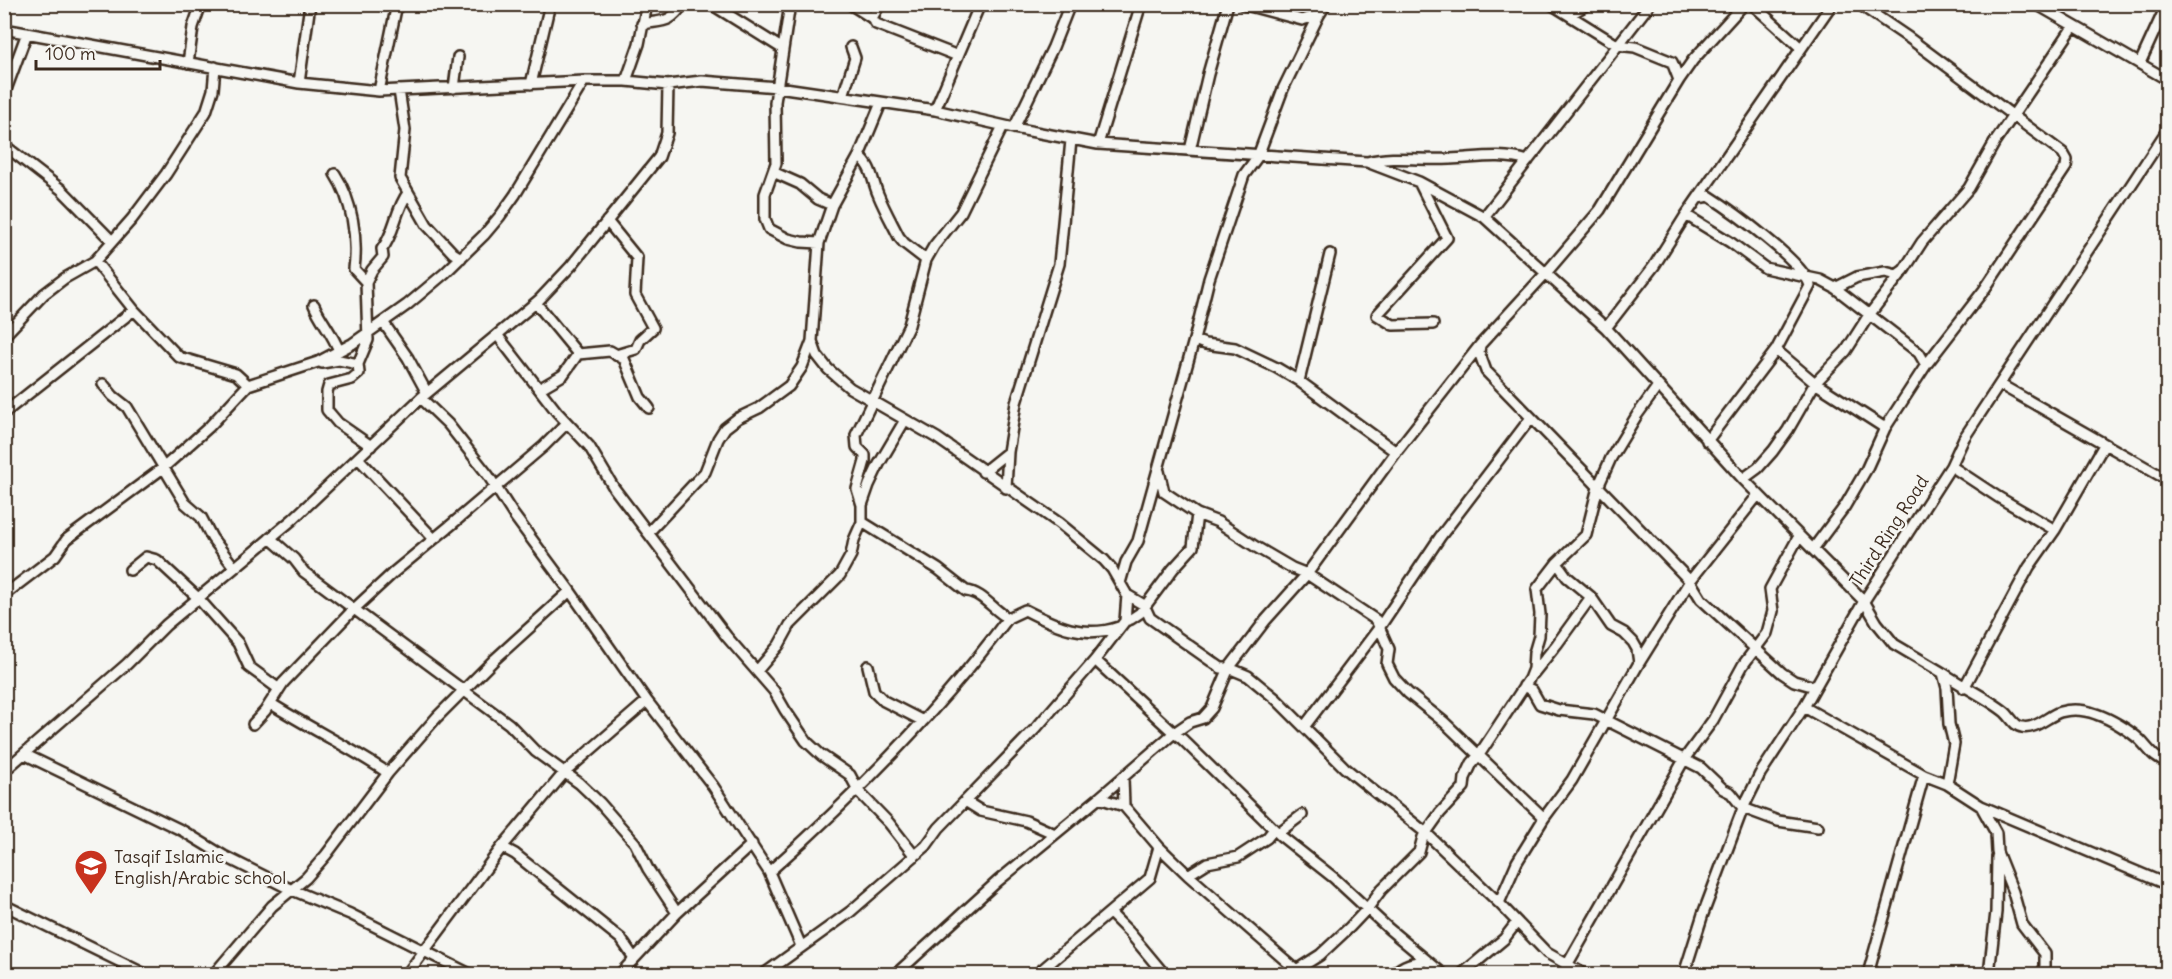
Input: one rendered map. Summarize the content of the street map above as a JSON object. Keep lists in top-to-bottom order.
{
  "streets": {
    "street": ["Third Ring Road"]
  },
  "places": {
    "school or university": ["Tasqif Islamic English/Arabic school"]
  },
  "scale_bar": "100 m"
}
